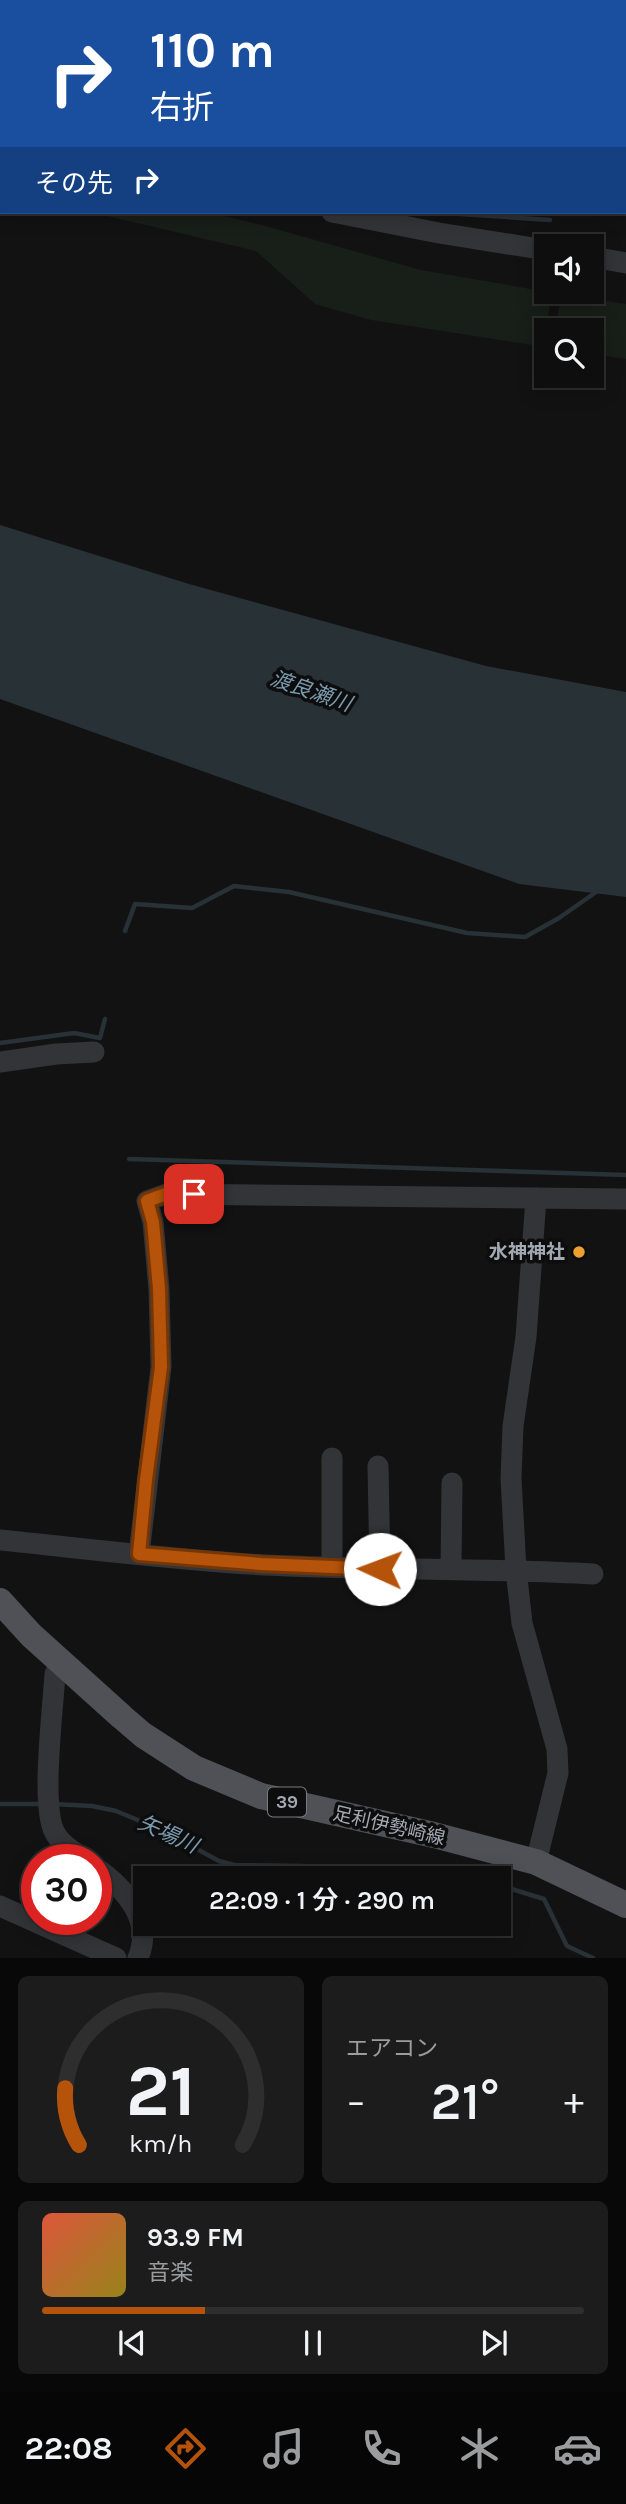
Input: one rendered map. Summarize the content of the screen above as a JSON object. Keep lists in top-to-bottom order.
{
  "streets": {
    "main road": ["39", "足利伊勢崎線"]
  },
  "water": ["渡良瀬川", "矢場川"],
  "places": ["水神神社"],
  "page": {
    "turn": ["110 m", "右折"],
    "then": "その先",
    "limit": "30",
    "trip": "22:09 · 1 分 · 290 m",
    "tile": "エアコン",
    "heat": ["−", "21°", "+"],
    "song": ["93.9 FM", "音楽"],
    "tabs": "22:08",
    "gauge": ["21", "km/h"]
  }
}
